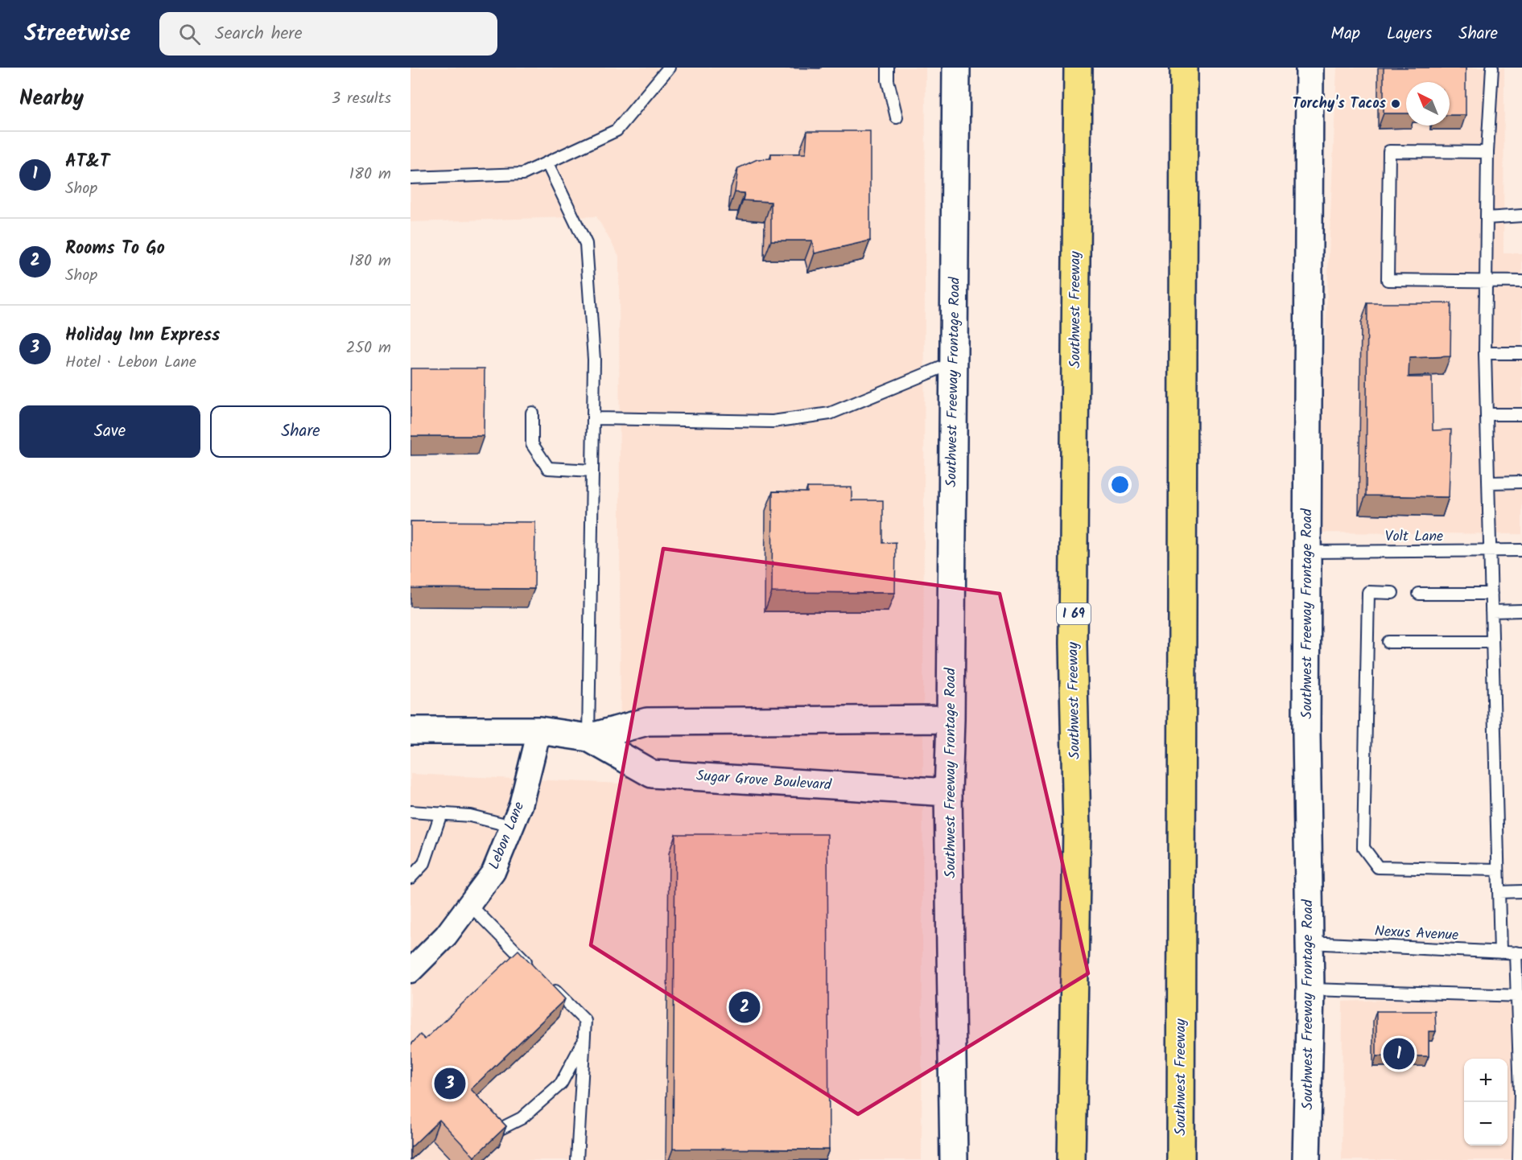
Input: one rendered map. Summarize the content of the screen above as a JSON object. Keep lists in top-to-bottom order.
{
  "streets": {
    "highway": ["Southwest Freeway", "I 69"],
    "main road": ["Southwest Freeway Frontage Road", "Sugar Grove Boulevard"],
    "street": ["Lebon Lane"],
    "lane": ["Volt Lane", "Nexus Avenue"]
  },
  "crossings": [
    ["Southwest Freeway Frontage Road", "Volt Lane"],
    ["Southwest Freeway Frontage Road", "Sugar Grove Boulevard"],
    ["Southwest Freeway Frontage Road", "Nexus Avenue"],
    ["Sugar Grove Boulevard", "Lebon Lane"]
  ],
  "places": ["Torchy's Tacos"],
  "north": "top left",
  "page": {
    "header": "Streetwise",
    "search": "Search here",
    "nav": ["Map", "Layers", "Share"],
    "heading": ["Nearby", "3 results"],
    "list": [
      {
        "mark": "1",
        "name": "AT&T",
        "note": "Shop",
        "value": "180 m"
      },
      {
        "mark": "2",
        "name": "Rooms To Go",
        "note": "Shop",
        "value": "180 m"
      },
      {
        "mark": "3",
        "name": "Holiday Inn Express",
        "note": "Hotel · Lebon Lane",
        "value": "250 m"
      }
    ],
    "buttons": ["Save", "Share"],
    "pins": ["2", "1", "3"],
    "map_buttons": ["+", "−"]
  }
}
